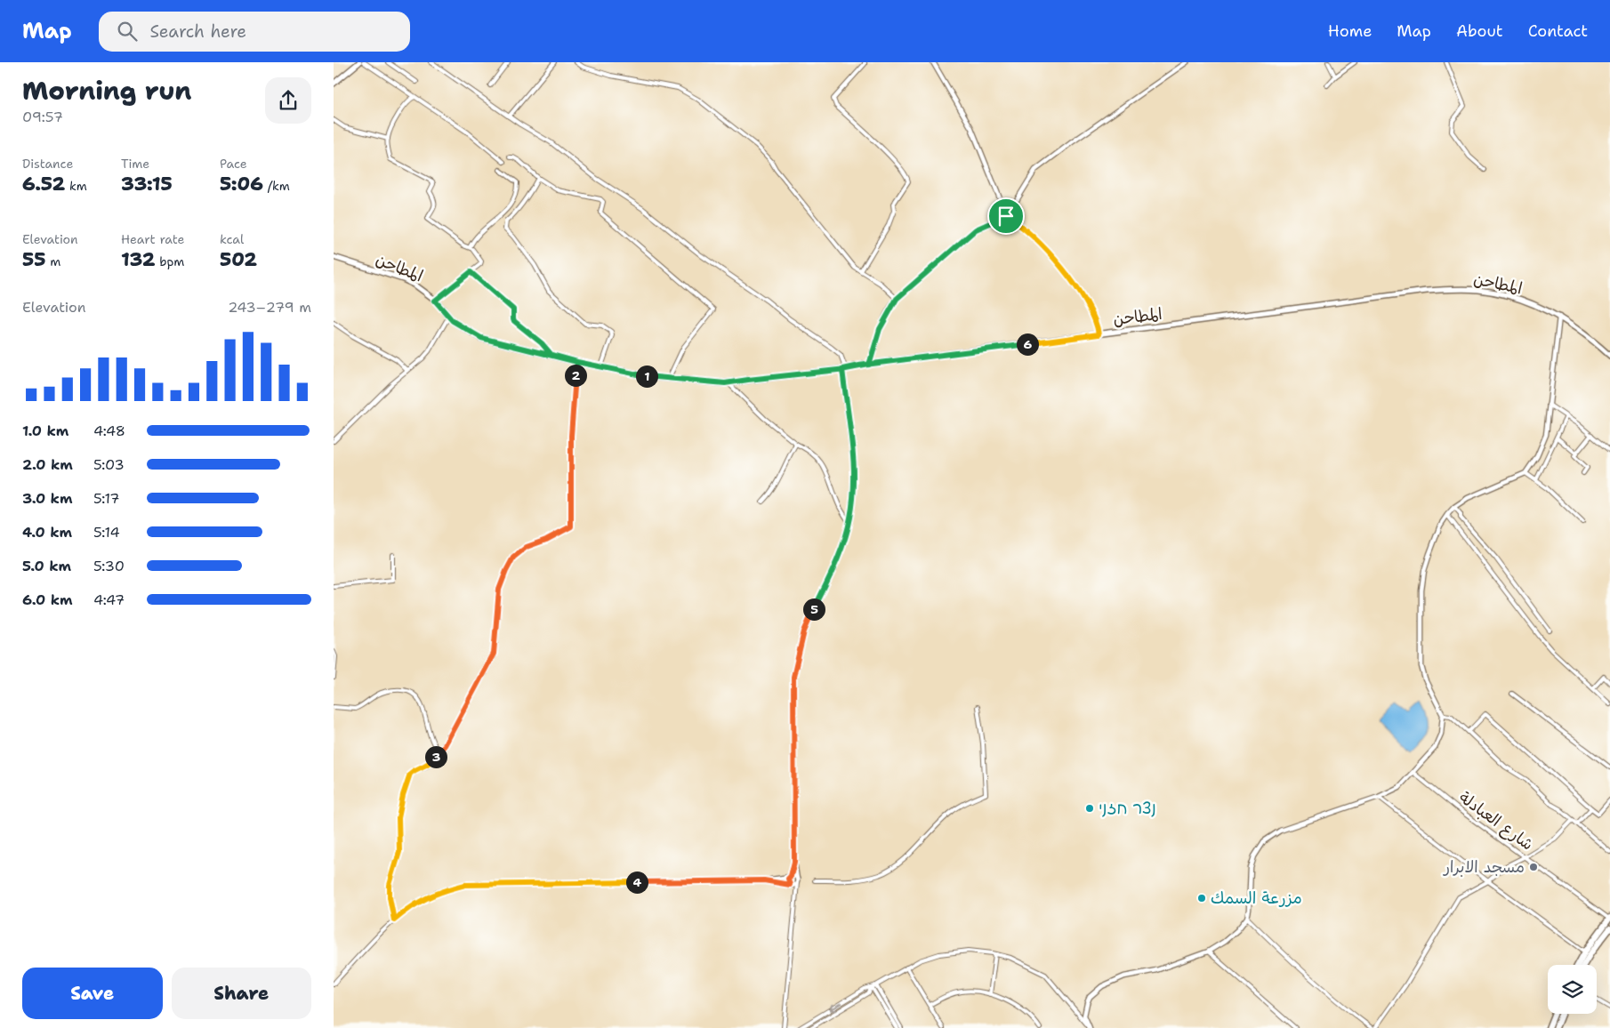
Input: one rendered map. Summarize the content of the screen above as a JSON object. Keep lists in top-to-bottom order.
{
  "streets": {
    "main road": ["المطاحن"],
    "street": ["شارع العبادلة"]
  },
  "places": ["נצר חזני", "مسجد الابرار", "مزرعة السمك"],
  "page": {
    "header": "Map",
    "search": "Search here",
    "nav": [
      "Home",
      "Map",
      "About",
      "Contact"
    ],
    "heading": ["Morning run", "09:57"],
    "stats": [
      ["Distance", "6.52 km"],
      ["Time", "33:15"],
      ["Pace", "5:06 /km"],
      ["Elevation", "55 m"],
      ["Heart rate", "132 bpm"],
      ["kcal", "502"]
    ],
    "chart": ["Elevation", "243–279 m"],
    "pins": [
      "6",
      "2",
      "1",
      "5",
      "3",
      "4"
    ],
    "list": [
      {
        "name": "1.0 km",
        "note": "4:48"
      },
      {
        "name": "2.0 km",
        "note": "5:03"
      },
      {
        "name": "3.0 km",
        "note": "5:17"
      },
      {
        "name": "4.0 km",
        "note": "5:14"
      },
      {
        "name": "5.0 km",
        "note": "5:30"
      },
      {
        "name": "6.0 km",
        "note": "4:47"
      }
    ],
    "buttons": ["Save", "Share"]
  }
}
